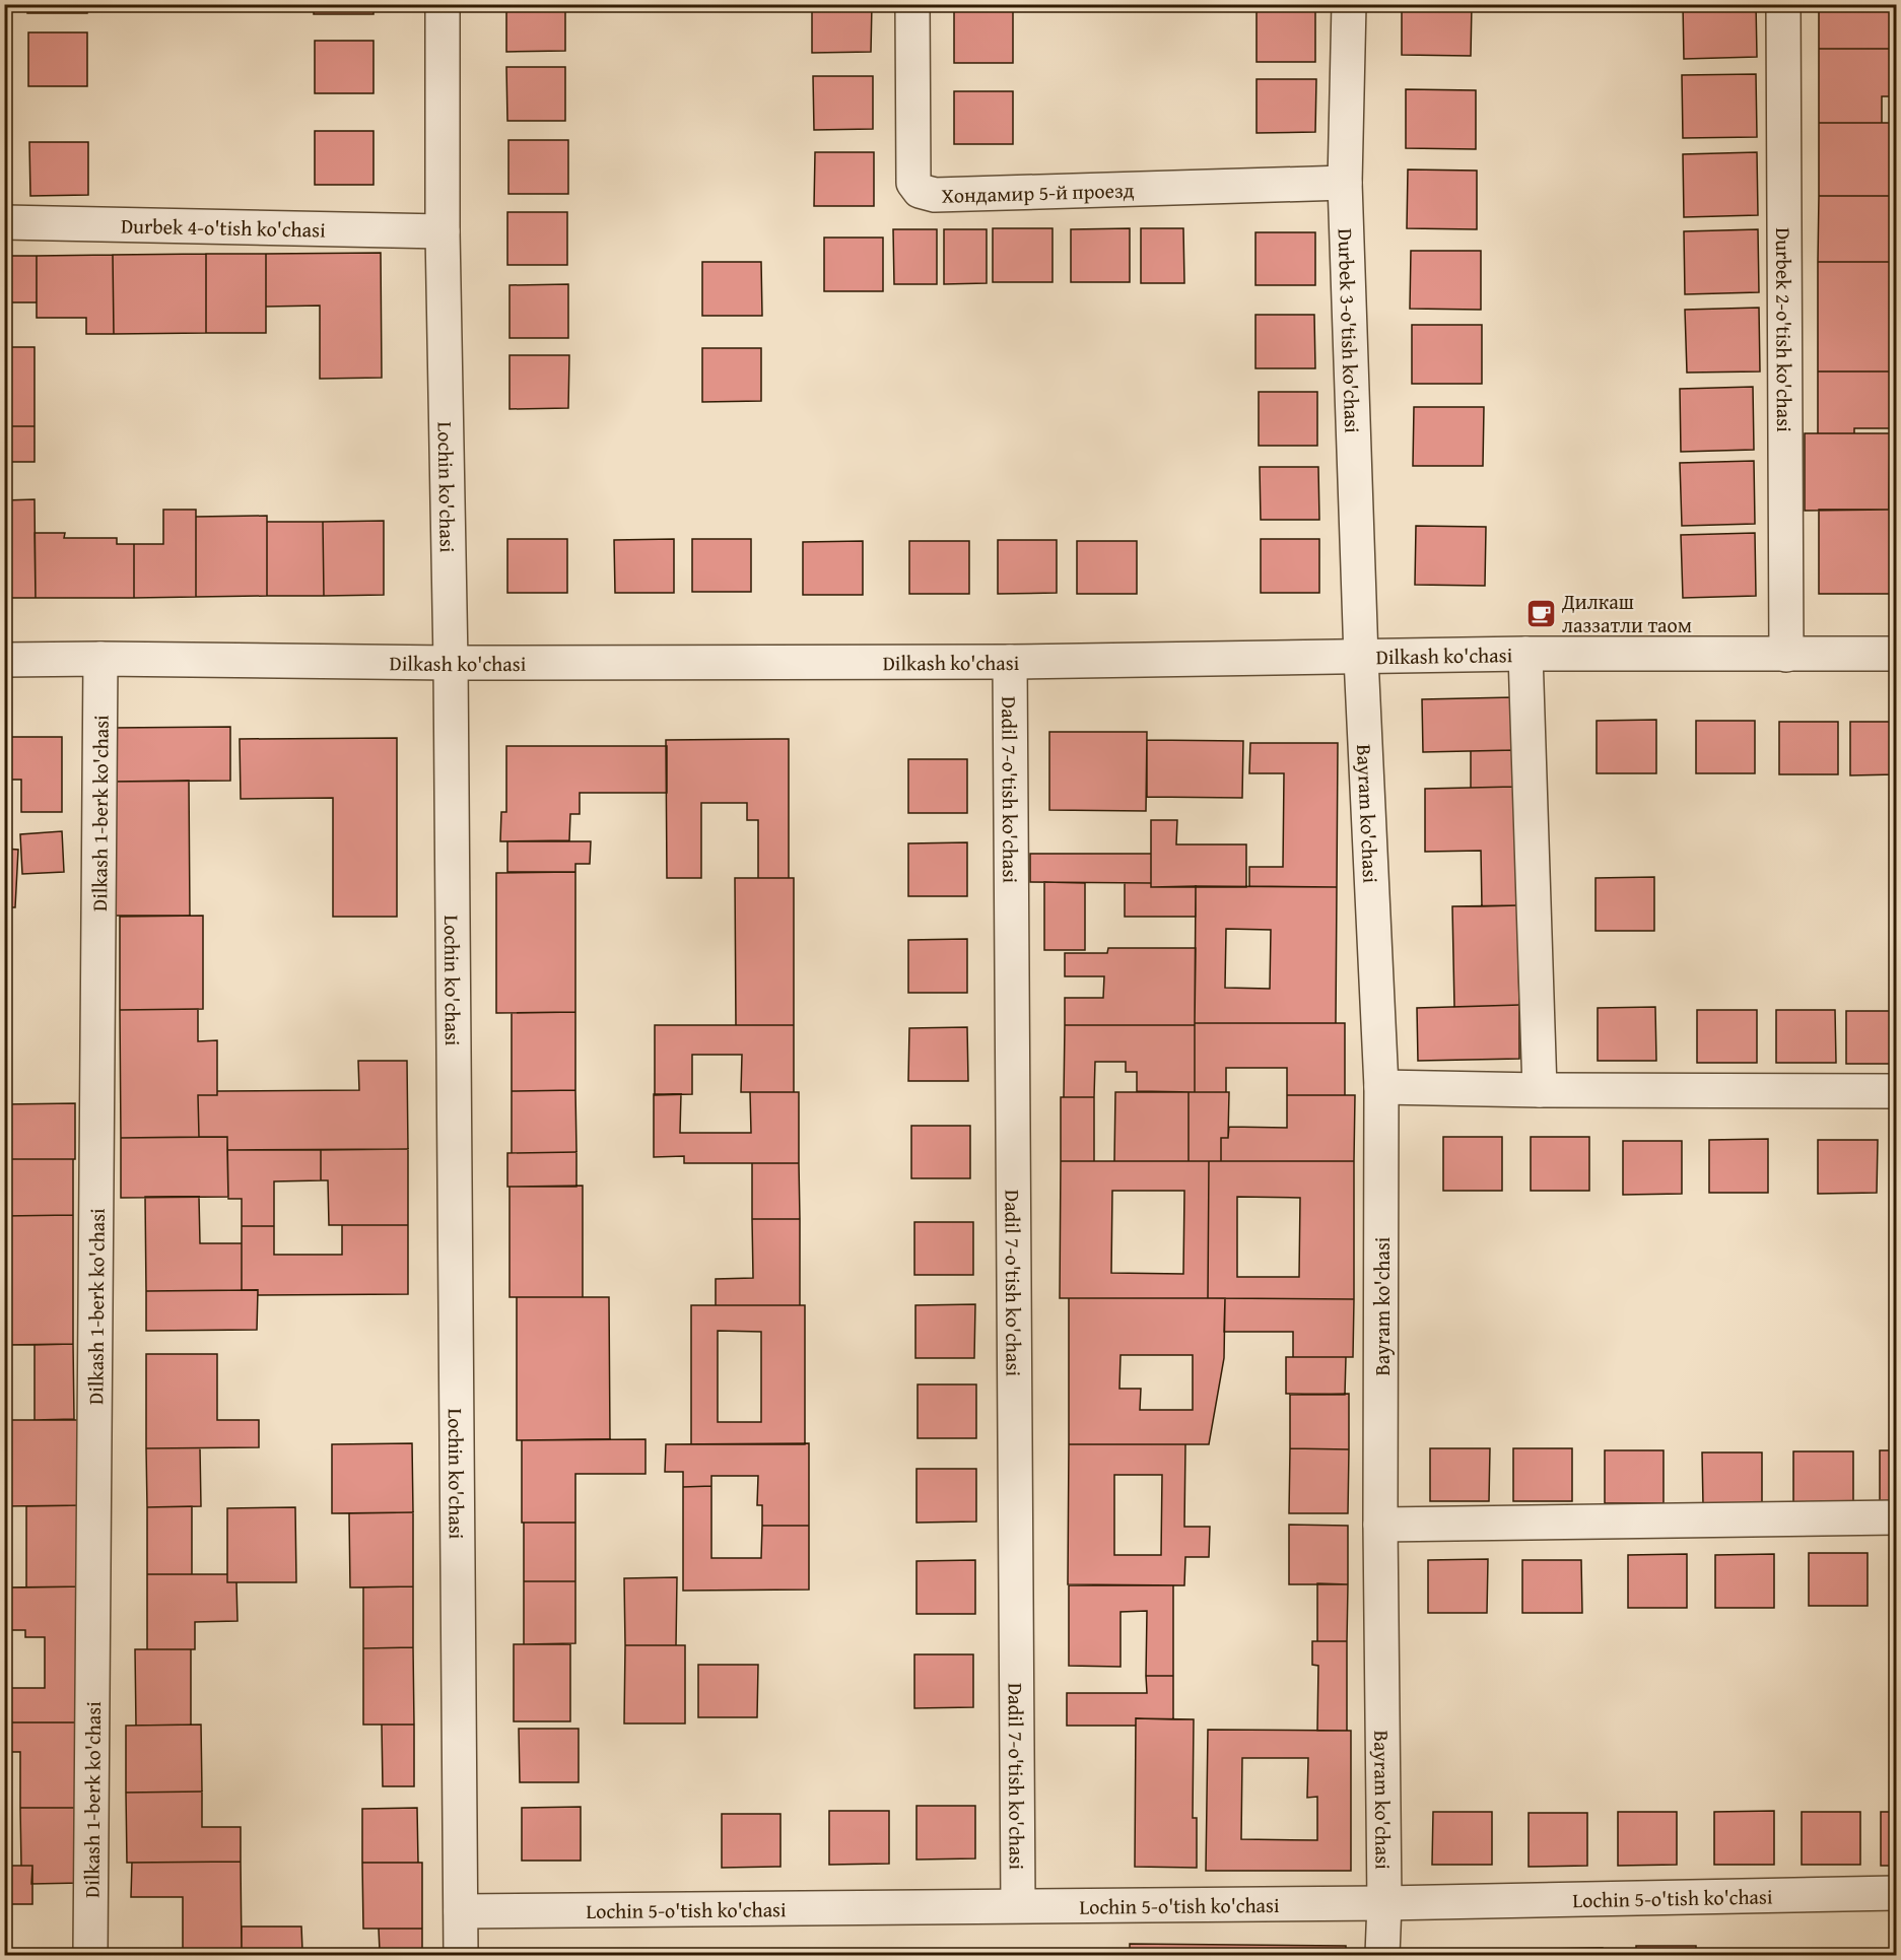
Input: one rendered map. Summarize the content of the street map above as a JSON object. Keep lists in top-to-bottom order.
{
  "streets": {
    "street": [
      "Хондамир 5-й проезд",
      "Durbek 4-o'tish ko'chasi",
      "Durbek 2-o'tish ko'chasi",
      "Durbek 3-o'tish ko'chasi",
      "Lochin ko'chasi",
      "Dilkash ko'chasi",
      "Dadil 7-o'tish ko'chasi",
      "Bayram ko'chasi",
      "Dilkash 1-berk ko'chasi",
      "Lochin 5-o'tish ko'chasi"
    ]
  },
  "crossings": [
    ["Хондамир 5-й проезд", "Durbek 3-o'tish ko'chasi"],
    ["Durbek 4-o'tish ko'chasi", "Lochin ko'chasi"],
    ["Durbek 2-o'tish ko'chasi", "Dilkash ko'chasi"],
    ["Durbek 3-o'tish ko'chasi", "Dilkash ko'chasi"],
    ["Durbek 3-o'tish ko'chasi", "Bayram ko'chasi"],
    ["Lochin ko'chasi", "Dilkash ko'chasi"],
    ["Lochin ko'chasi", "Lochin 5-o'tish ko'chasi"],
    ["Dilkash ko'chasi", "Dadil 7-o'tish ko'chasi"],
    ["Dilkash ko'chasi", "Bayram ko'chasi"],
    ["Dilkash ko'chasi", "Dilkash 1-berk ko'chasi"],
    ["Dadil 7-o'tish ko'chasi", "Lochin 5-o'tish ko'chasi"],
    ["Bayram ko'chasi", "Lochin 5-o'tish ko'chasi"]
  ],
  "places": {
    "cafe": ["Дилкаш лаззатли таом"]
  }
}
